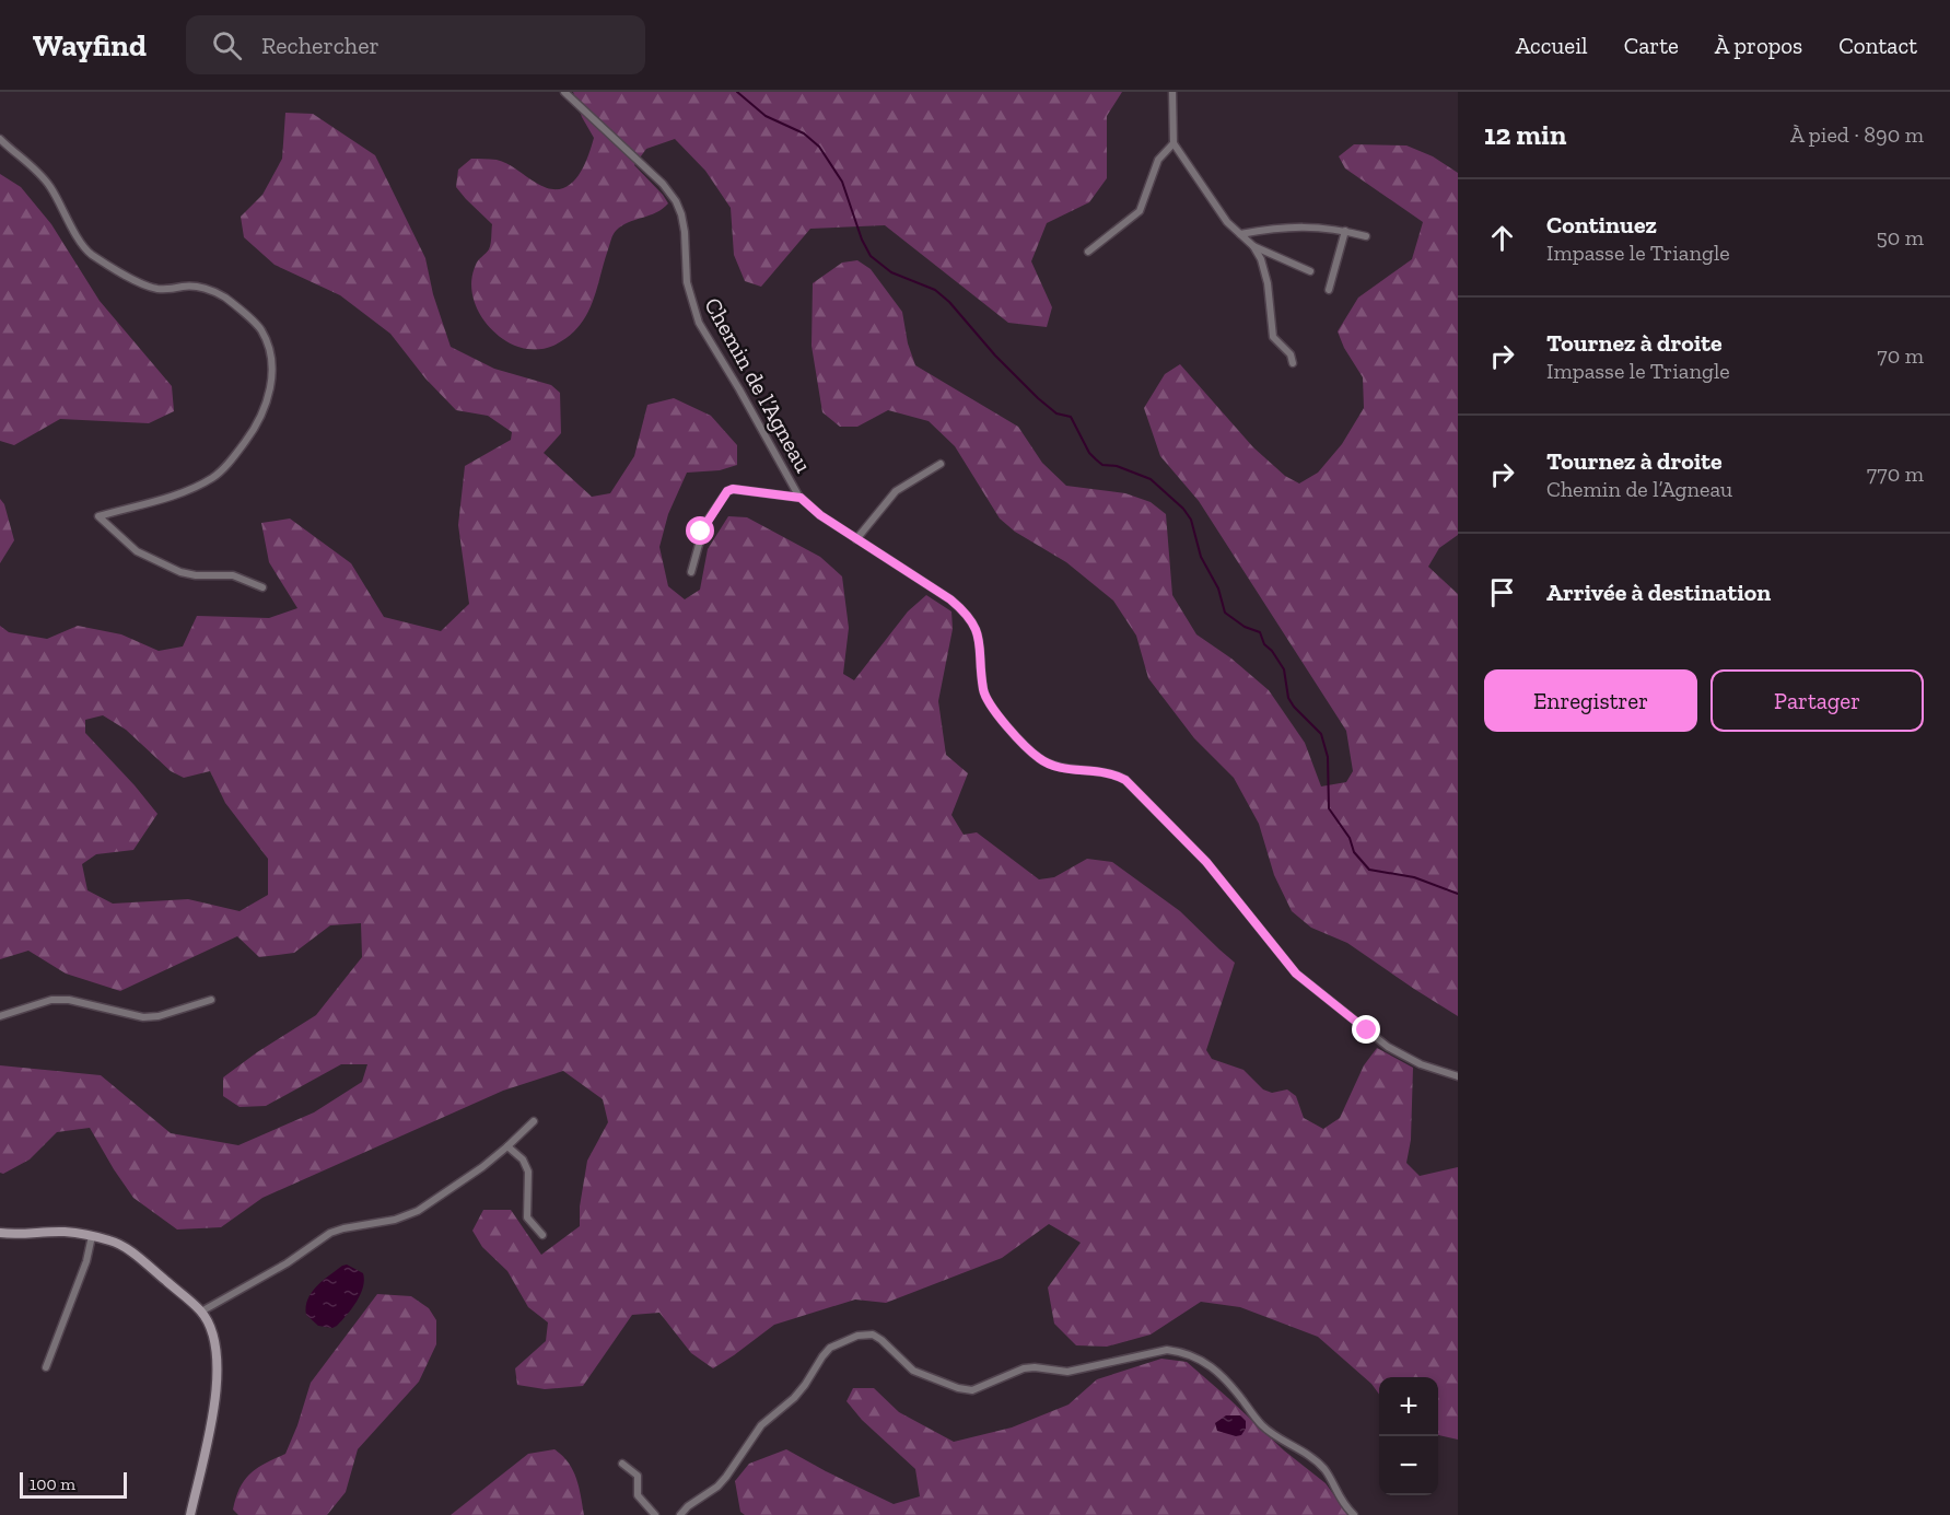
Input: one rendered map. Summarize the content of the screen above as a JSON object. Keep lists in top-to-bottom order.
{
  "streets": {
    "street": ["Chemin de l’Agneau"]
  },
  "scale_bar": "100 m",
  "page": {
    "header": "Wayfind",
    "search": "Rechercher",
    "nav": [
      "Accueil",
      "Carte",
      "À propos",
      "Contact"
    ],
    "heading": ["12 min", "À pied · 890 m"],
    "list": [
      ["Continuez", "Impasse le Triangle", "50 m"],
      ["Tournez à droite", "Impasse le Triangle", "70 m"],
      ["Tournez à droite", "Chemin de l’Agneau", "770 m"],
      "Arrivée à destination"
    ],
    "buttons": ["Enregistrer", "Partager"],
    "map_buttons": ["+", "−"],
    "scale": "100 m"
  }
}
